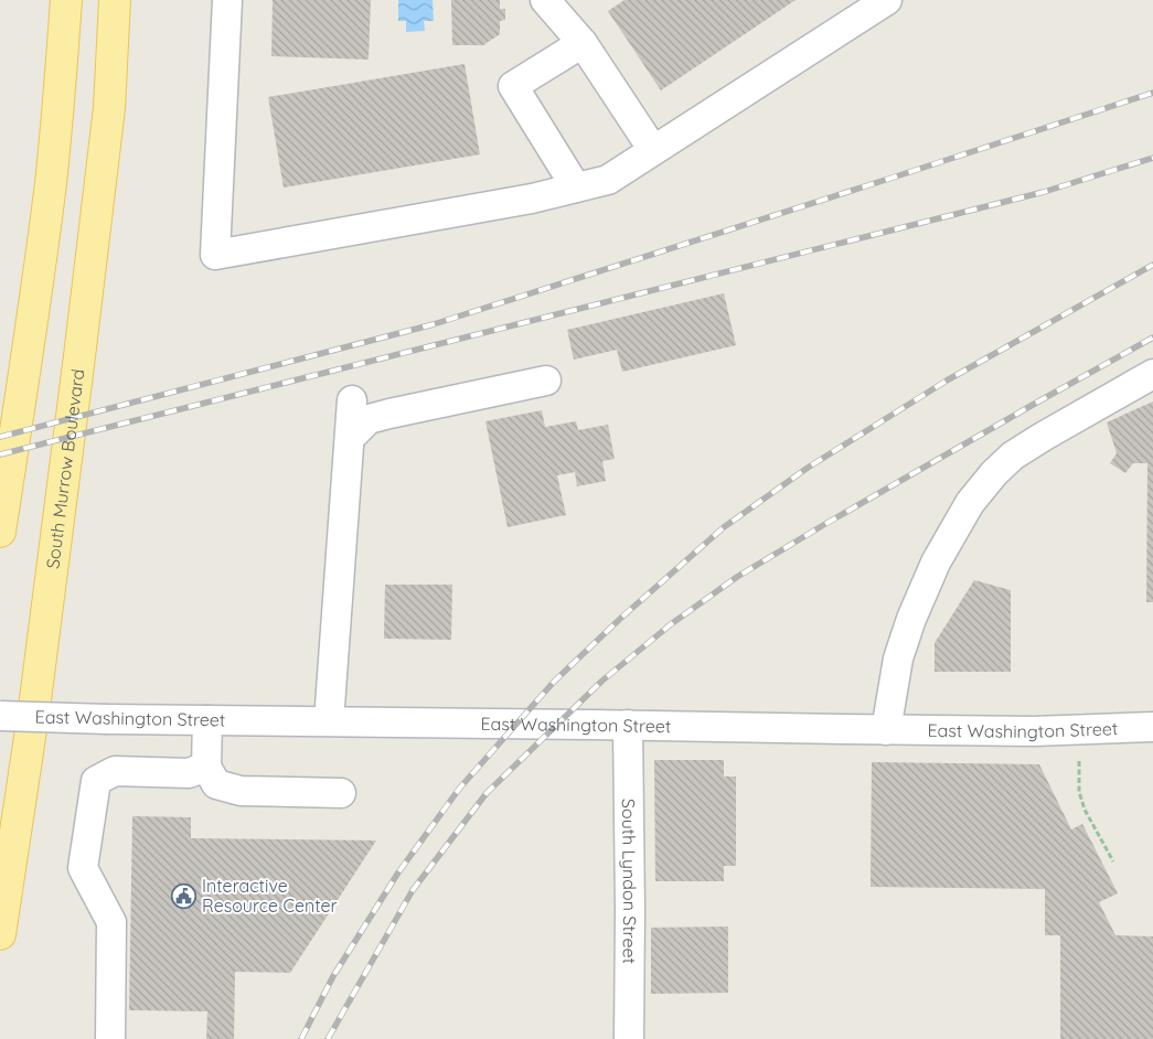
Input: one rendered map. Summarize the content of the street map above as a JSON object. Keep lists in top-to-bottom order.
{
  "streets": {
    "main road": ["South Murrow Boulevard"],
    "street": ["East Washington Street", "South Lyndon Street"]
  },
  "crossings": [
    ["East Washington Street", "South Lyndon Street"]
  ],
  "places": {
    "public building": ["Interactive Resource Center"]
  }
}
